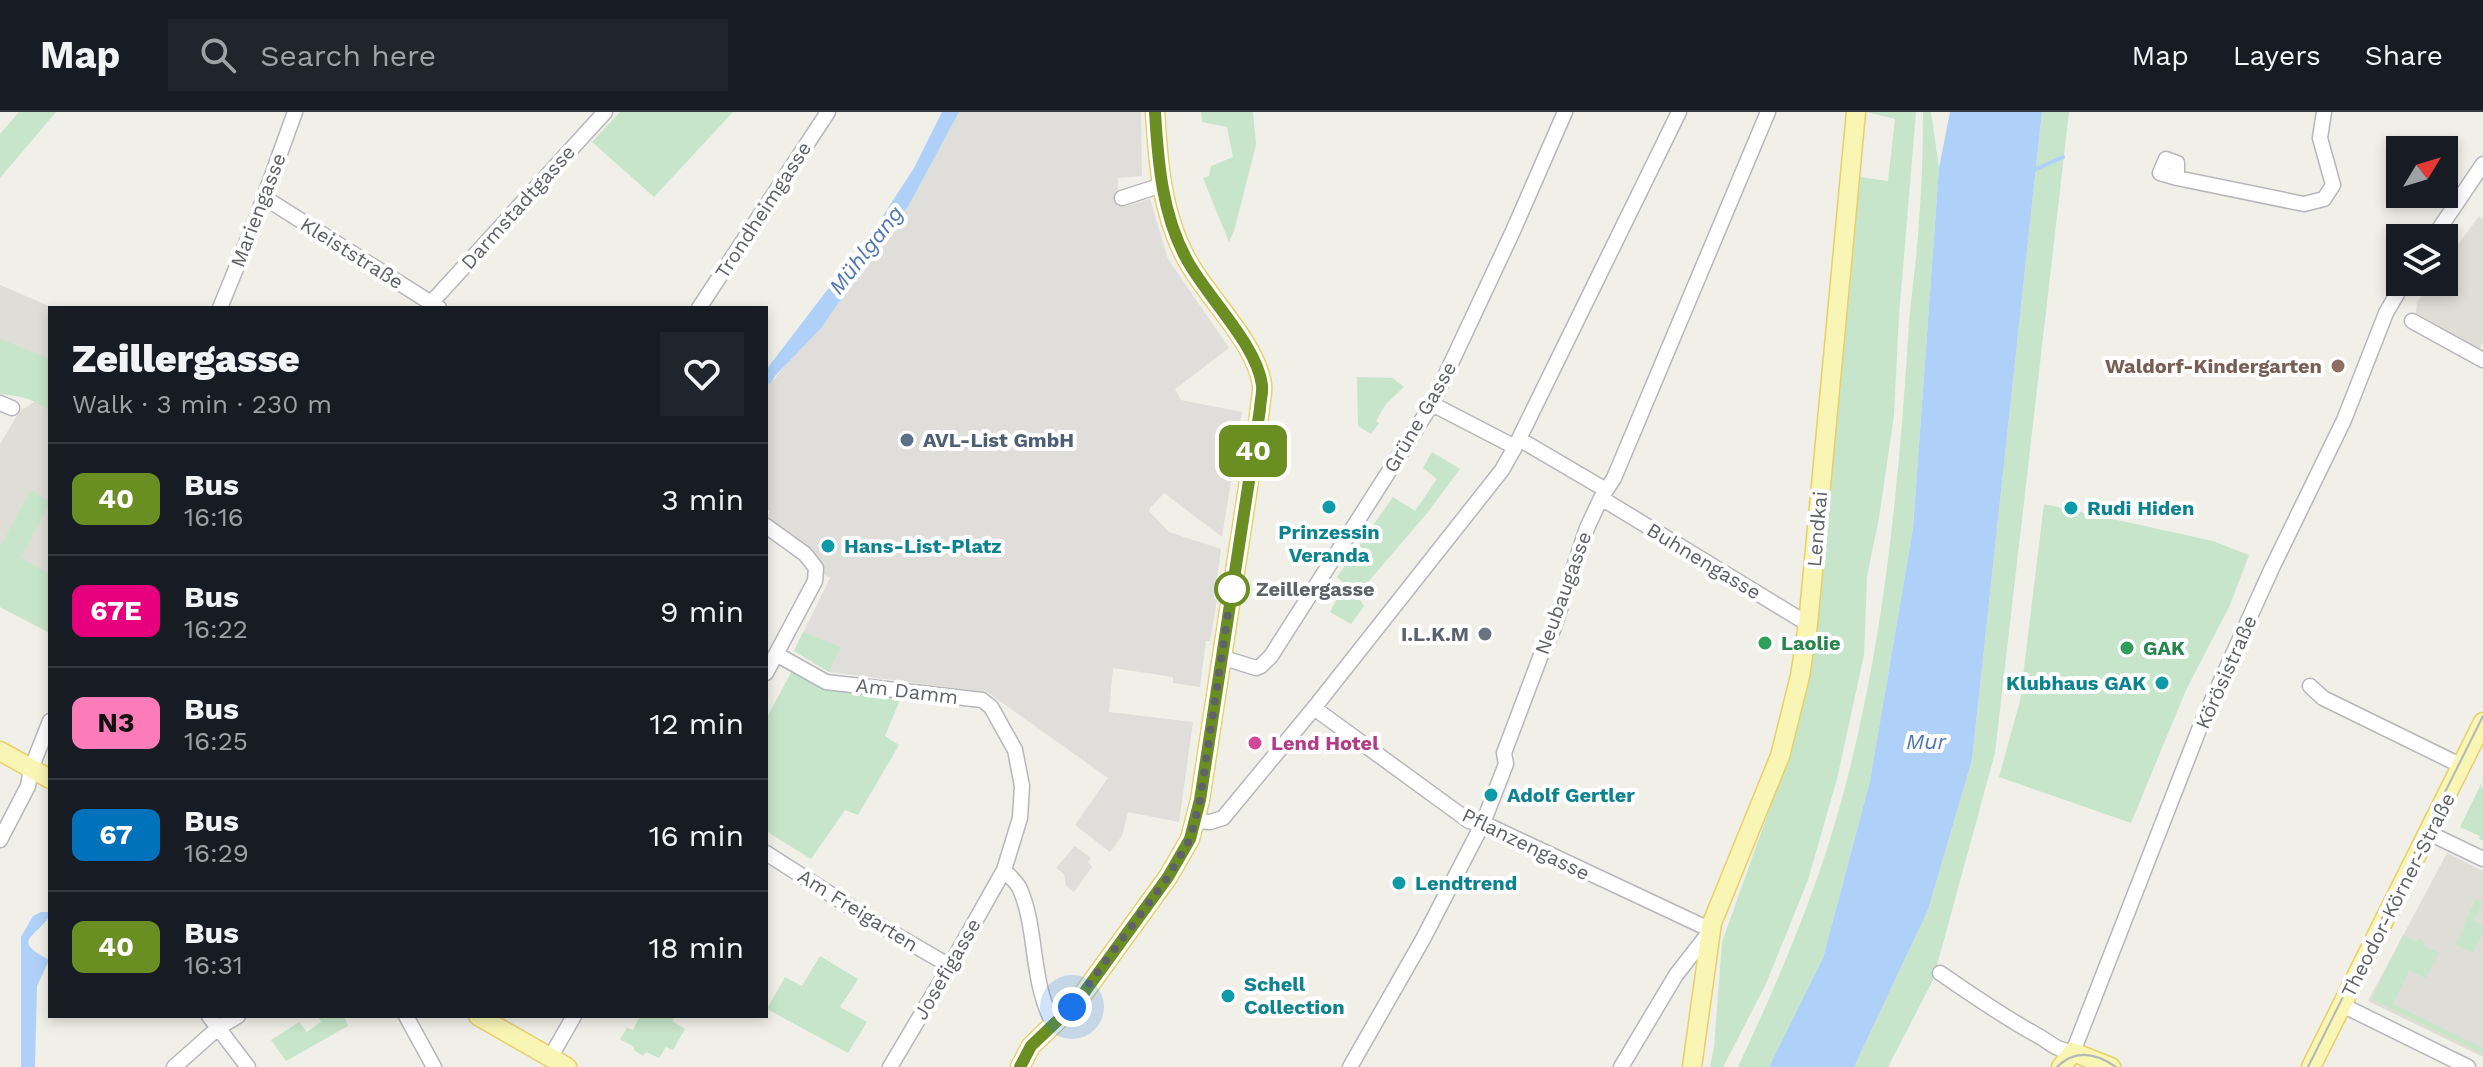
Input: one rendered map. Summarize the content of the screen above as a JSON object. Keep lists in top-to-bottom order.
{
  "streets": {
    "main road": ["Lendkai", "Theodor-Körner-Straße"],
    "street": [
      "Darmstadtgasse",
      "Mariengasse",
      "Trondheimgasse",
      "Kleiststraße",
      "Grüne Gasse",
      "Buhnengasse",
      "Neubaugasse",
      "Körösistraße",
      "Am Damm",
      "Pflanzengasse",
      "Am Freigarten",
      "Josefigasse"
    ]
  },
  "crossings": [
    ["Darmstadtgasse", "Kleiststraße"],
    ["Mariengasse", "Kleiststraße"],
    ["Grüne Gasse", "Buhnengasse"],
    ["Lendkai", "Buhnengasse"],
    ["Lendkai", "Pflanzengasse"],
    ["Buhnengasse", "Neubaugasse"],
    ["Neubaugasse", "Pflanzengasse"],
    ["Am Damm", "Josefigasse"],
    ["Am Freigarten", "Josefigasse"]
  ],
  "water": ["Mühlgang", "Mur"],
  "places": [
    "Waldorf-Kindergarten",
    "AVL-List GmbH",
    "Prinzessin Veranda",
    "Rudi Hiden",
    "Hans-List-Platz",
    "Zeillergasse",
    "I.L.K.M",
    "Laolie",
    "GAK",
    "Klubhaus GAK",
    "Lend Hotel",
    "Adolf Gertler",
    "Lendtrend",
    "Schell Collection"
  ],
  "lines": ["bus line 40"],
  "north": "top right",
  "page": {
    "header": "Map",
    "search": "Search here",
    "nav": ["Map", "Layers", "Share"],
    "on_map": "40",
    "heading": ["Zeillergasse", "Walk · 3 min · 230 m"],
    "list": [
      {
        "mark": "40",
        "name": "Bus",
        "note": "16:16",
        "value": "3 min"
      },
      {
        "mark": "67E",
        "name": "Bus",
        "note": "16:22",
        "value": "9 min"
      },
      {
        "mark": "N3",
        "name": "Bus",
        "note": "16:25",
        "value": "12 min"
      },
      {
        "mark": "67",
        "name": "Bus",
        "note": "16:29",
        "value": "16 min"
      },
      {
        "mark": "40",
        "name": "Bus",
        "note": "16:31",
        "value": "18 min"
      }
    ]
  }
}
